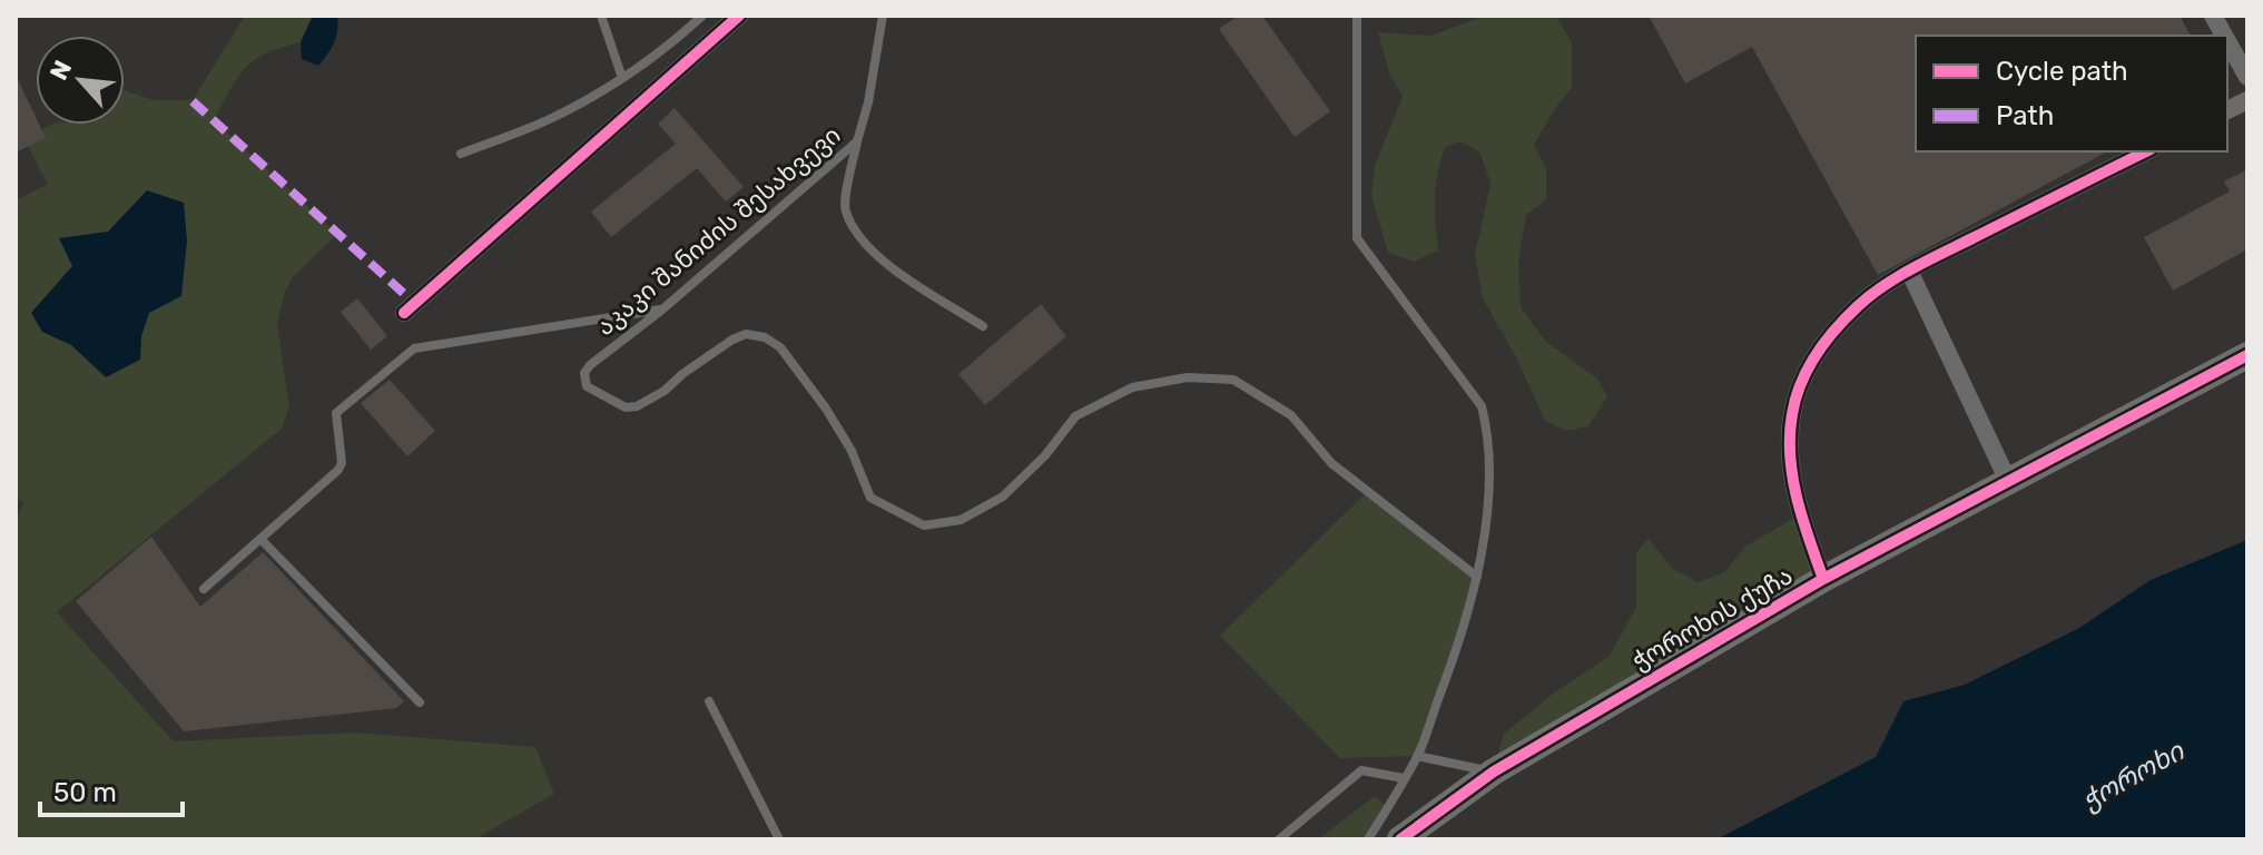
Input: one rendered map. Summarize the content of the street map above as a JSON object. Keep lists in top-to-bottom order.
{
  "streets": {
    "street": ["ჭოროხის ქუჩა"],
    "lane": ["აკაკი შანიძის შესახვევი"]
  },
  "water": ["ჭოროხი"],
  "legend": ["Cycle path", "Path"],
  "scale_bar": "50 m",
  "north": "top left"
}
